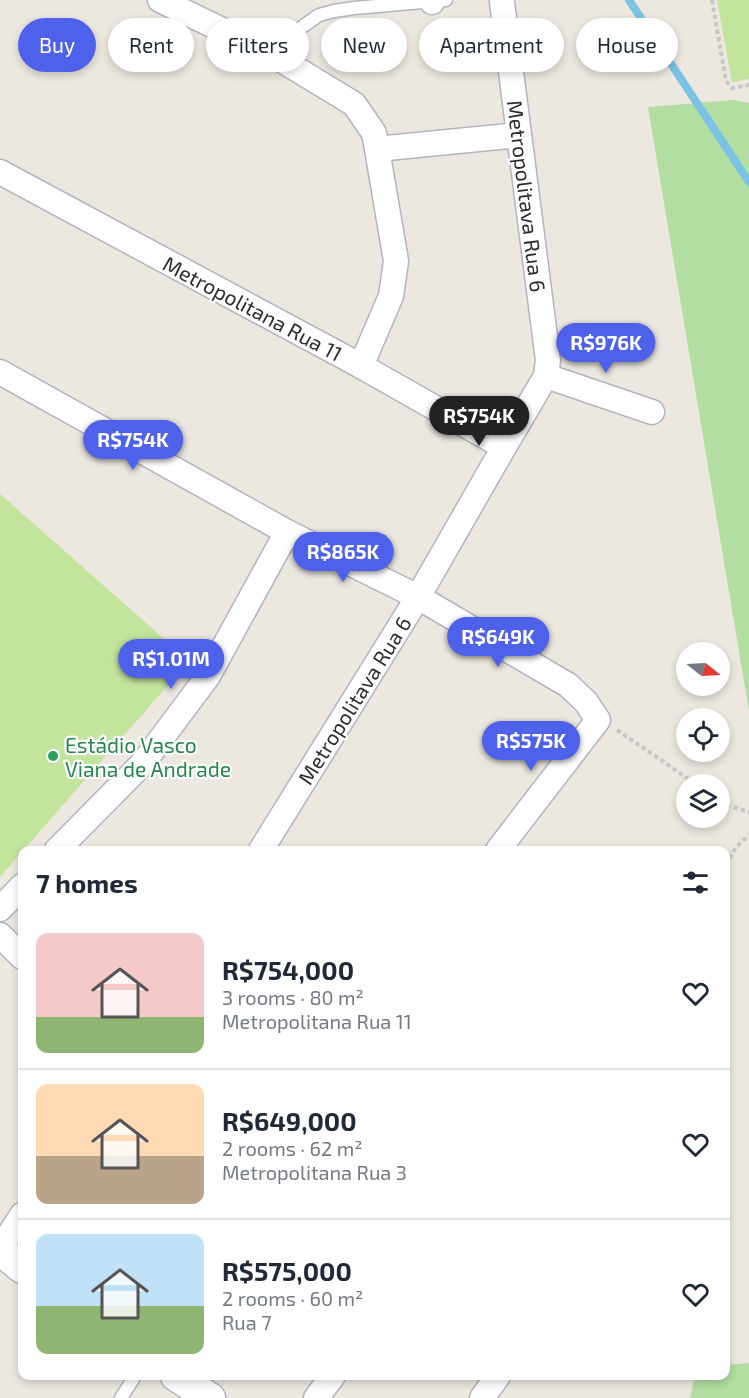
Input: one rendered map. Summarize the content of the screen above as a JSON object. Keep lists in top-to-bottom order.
{
  "streets": {
    "street": ["Metropolitava Rua 6", "Metropolitana Rua 11"]
  },
  "crossings": [
    ["Metropolitava Rua 6", "Metropolitana Rua 11"]
  ],
  "places": ["Estádio Vasco Viana de Andrade"],
  "north": "right",
  "page": {
    "chip": [
      "Buy",
      "Rent",
      "Filters",
      "New",
      "Apartment",
      "House"
    ],
    "price": [
      "R$976K",
      "R$754K",
      "R$754K",
      "R$865K",
      "R$649K",
      "R$1.01M",
      "R$575K"
    ],
    "heading": "7 homes",
    "list": [
      {
        "name": "R$754,000",
        "note": "3 rooms · 80 m² · Metropolitana Rua 11"
      },
      {
        "name": "R$649,000",
        "note": "2 rooms · 62 m² · Metropolitana Rua 3"
      },
      {
        "name": "R$575,000",
        "note": "2 rooms · 60 m² · Rua 7"
      }
    ]
  }
}
